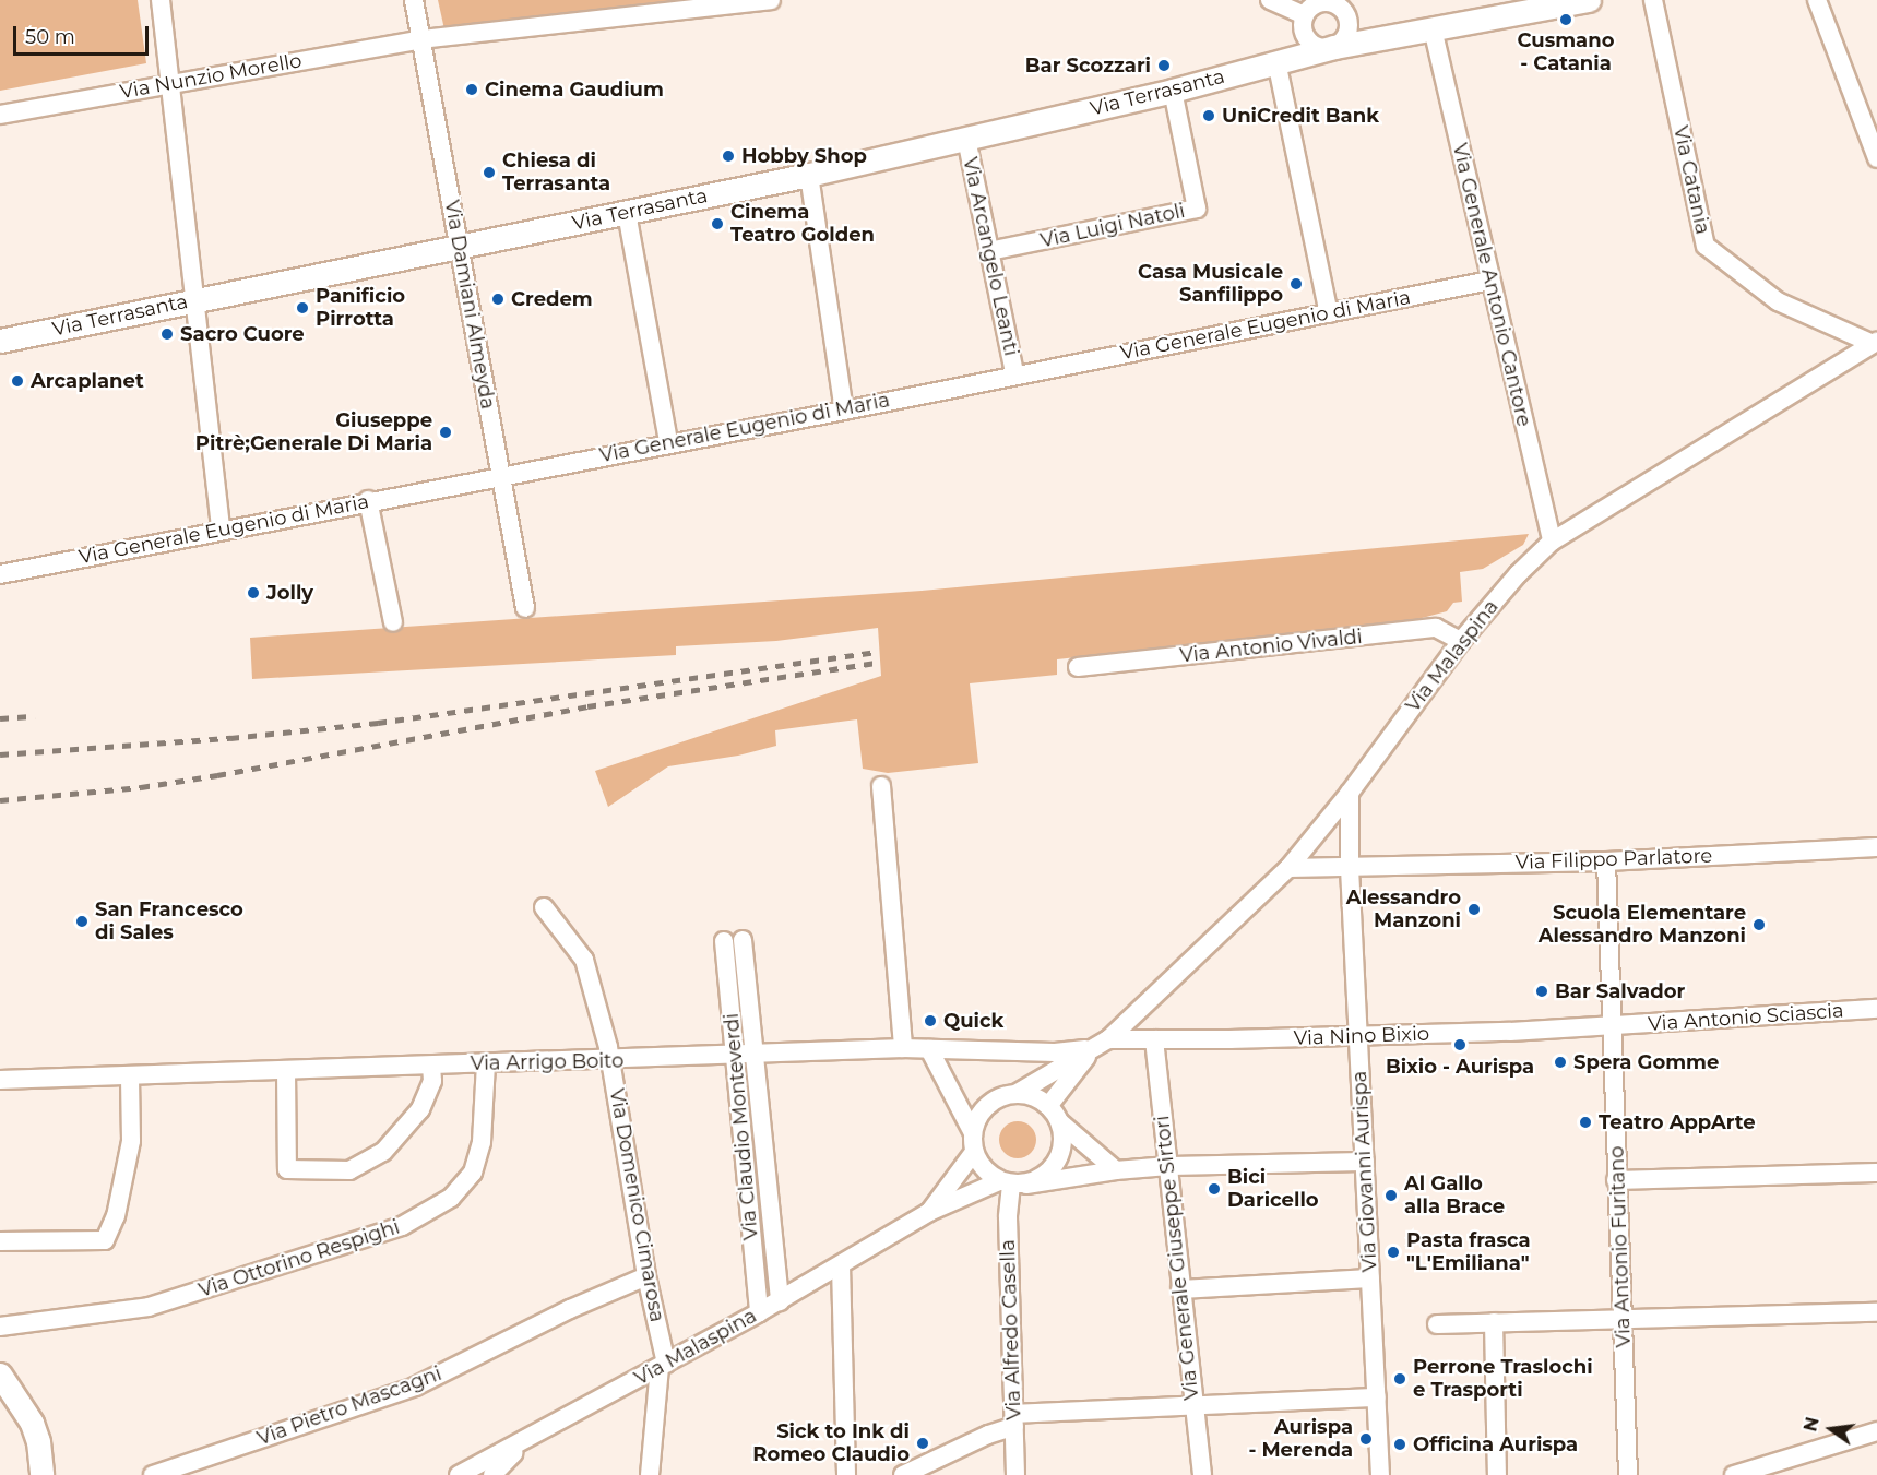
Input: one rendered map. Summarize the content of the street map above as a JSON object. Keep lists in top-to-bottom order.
{
  "streets": {
    "street": [
      "Via Nunzio Morello",
      "Via Terrasanta",
      "Via Catania",
      "Via Luigi Natoli",
      "Via Arcangelo Leanti",
      "Via Generale Antonio Cantore",
      "Via Damiani Almeyda",
      "Via Generale Eugenio di Maria",
      "Via Antonio Vivaldi",
      "Via Malaspina",
      "Via Filippo Parlatore",
      "Via Antonio Sciascia",
      "Via Nino Bixio",
      "Via Arrigo Boito",
      "Via Claudio Monteverdi",
      "Via Giovanni Aurispa",
      "Via Domenico Cimarosa",
      "Via Antonio Furitano",
      "Via Generale Giuseppe Sirtori",
      "Via Ottorino Respighi",
      "Via Alfredo Casella",
      "Via Pietro Mascagni"
    ]
  },
  "crossings": [
    ["Via Nunzio Morello", "Via Damiani Almeyda"],
    ["Via Terrasanta", "Via Luigi Natoli"],
    ["Via Terrasanta", "Via Arcangelo Leanti"],
    ["Via Terrasanta", "Via Generale Antonio Cantore"],
    ["Via Terrasanta", "Via Damiani Almeyda"],
    ["Via Catania", "Via Malaspina"],
    ["Via Luigi Natoli", "Via Arcangelo Leanti"],
    ["Via Arcangelo Leanti", "Via Generale Eugenio di Maria"],
    ["Via Generale Antonio Cantore", "Via Generale Eugenio di Maria"],
    ["Via Generale Antonio Cantore", "Via Malaspina"],
    ["Via Damiani Almeyda", "Via Generale Eugenio di Maria"],
    ["Via Antonio Vivaldi", "Via Malaspina"],
    ["Via Malaspina", "Via Filippo Parlatore"],
    ["Via Malaspina", "Via Nino Bixio"],
    ["Via Malaspina", "Via Arrigo Boito"],
    ["Via Malaspina", "Via Claudio Monteverdi"],
    ["Via Malaspina", "Via Giovanni Aurispa"],
    ["Via Malaspina", "Via Domenico Cimarosa"],
    ["Via Filippo Parlatore", "Via Giovanni Aurispa"],
    ["Via Filippo Parlatore", "Via Antonio Furitano"],
    ["Via Antonio Sciascia", "Via Nino Bixio"],
    ["Via Antonio Sciascia", "Via Antonio Furitano"],
    ["Via Nino Bixio", "Via Arrigo Boito"],
    ["Via Nino Bixio", "Via Giovanni Aurispa"],
    ["Via Nino Bixio", "Via Antonio Furitano"],
    ["Via Nino Bixio", "Via Generale Giuseppe Sirtori"],
    ["Via Arrigo Boito", "Via Claudio Monteverdi"],
    ["Via Arrigo Boito", "Via Domenico Cimarosa"],
    ["Via Arrigo Boito", "Via Ottorino Respighi"],
    ["Via Domenico Cimarosa", "Via Pietro Mascagni"]
  ],
  "places": [
    "Cusmano - Catania",
    "Bar Scozzari",
    "Cinema Gaudium",
    "UniCredit Bank",
    "Hobby Shop",
    "Chiesa di Terrasanta",
    "Cinema Teatro Golden",
    "Casa Musicale Sanfilippo",
    "Credem",
    "Panificio Pirrotta",
    "Sacro Cuore",
    "Arcaplanet",
    "Giuseppe Pitrè;Generale Di Maria",
    "Jolly",
    "Alessandro Manzoni",
    "San Francesco di Sales",
    "Scuola Elementare Alessandro Manzoni",
    "Bar Salvador",
    "Quick",
    "Bixio - Aurispa",
    "Spera Gomme",
    "Teatro AppArte",
    "Bici Daricello",
    "Al Gallo alla Brace",
    "Pasta frasca \"L'Emiliana\"",
    "Perrone Traslochi e Trasporti",
    "Aurispa - Merenda",
    "Sick to Ink di Romeo Claudio",
    "Officina Aurispa"
  ],
  "scale_bar": "50 m",
  "north": "left"
}
